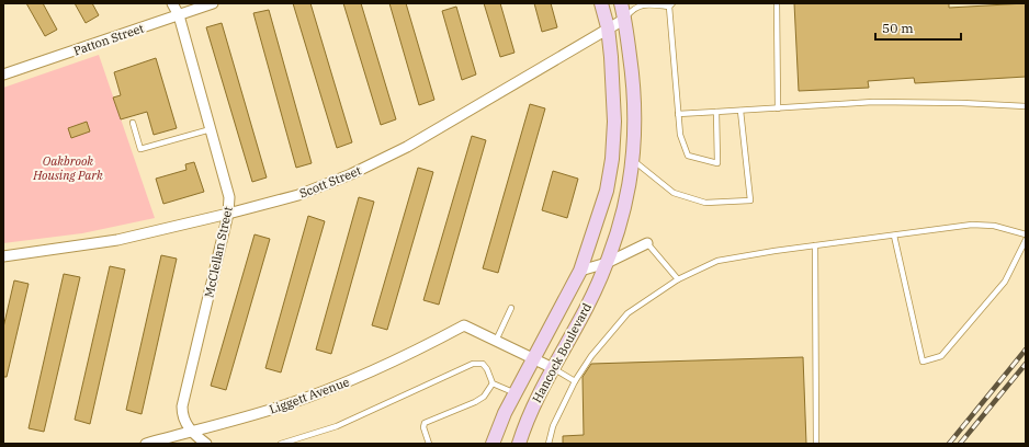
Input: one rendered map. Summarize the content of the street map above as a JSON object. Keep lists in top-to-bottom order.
{
  "streets": {
    "street": [
      "Patton Street",
      "Scott Street",
      "McClellan Street",
      "Hancock Boulevard",
      "Liggett Avenue"
    ]
  },
  "crossings": [
    ["Patton Street", "McClellan Street"],
    ["Scott Street", "McClellan Street"],
    ["Scott Street", "Hancock Boulevard"],
    ["McClellan Street", "Liggett Avenue"]
  ],
  "parks": ["Oakbrook Housing Park"],
  "scale_bar": "50 m"
}
